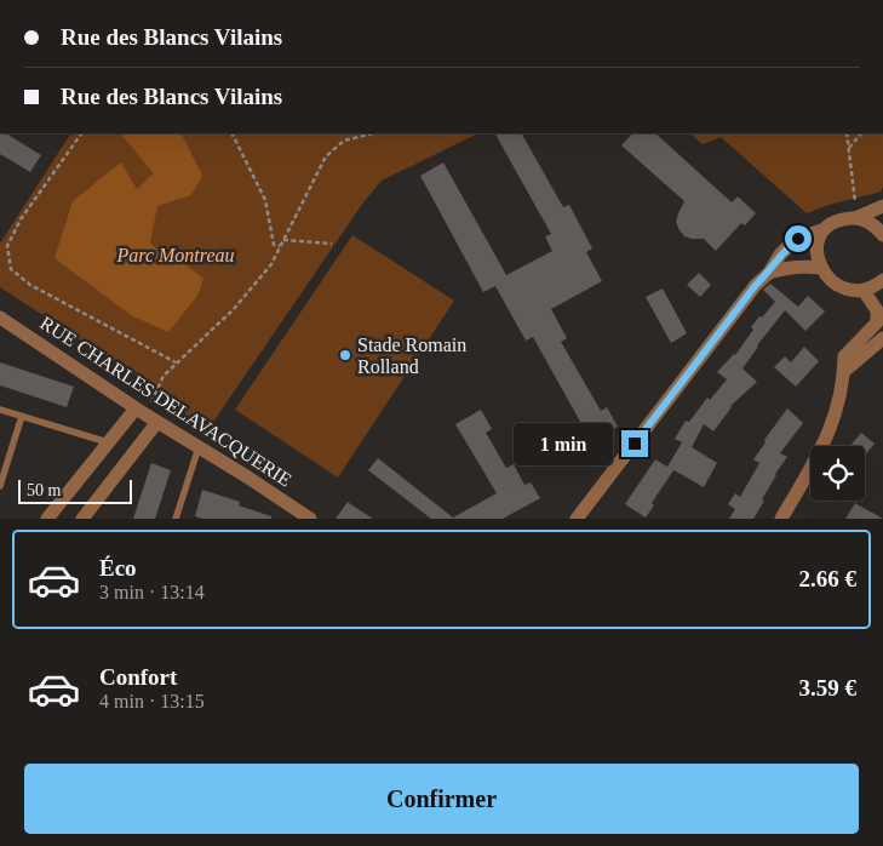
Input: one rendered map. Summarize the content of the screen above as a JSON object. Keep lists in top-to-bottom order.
{
  "streets": {
    "street": ["RUE CHARLES DELAVACQUERIE"]
  },
  "parks": ["Parc Montreau"],
  "places": ["Stade Romain Rolland"],
  "scale_bar": "50 m",
  "page": {
    "banner": ["Rue des Blancs Vilains", "Rue des Blancs Vilains"],
    "bubble": "1 min",
    "scale": "50 m",
    "list": [
      {
        "name": "Éco",
        "note": "3 min · 13:14",
        "value": "2.66 €"
      },
      {
        "name": "Confort",
        "note": "4 min · 13:15",
        "value": "3.59 €"
      }
    ],
    "buttons": "Confirmer"
  }
}
